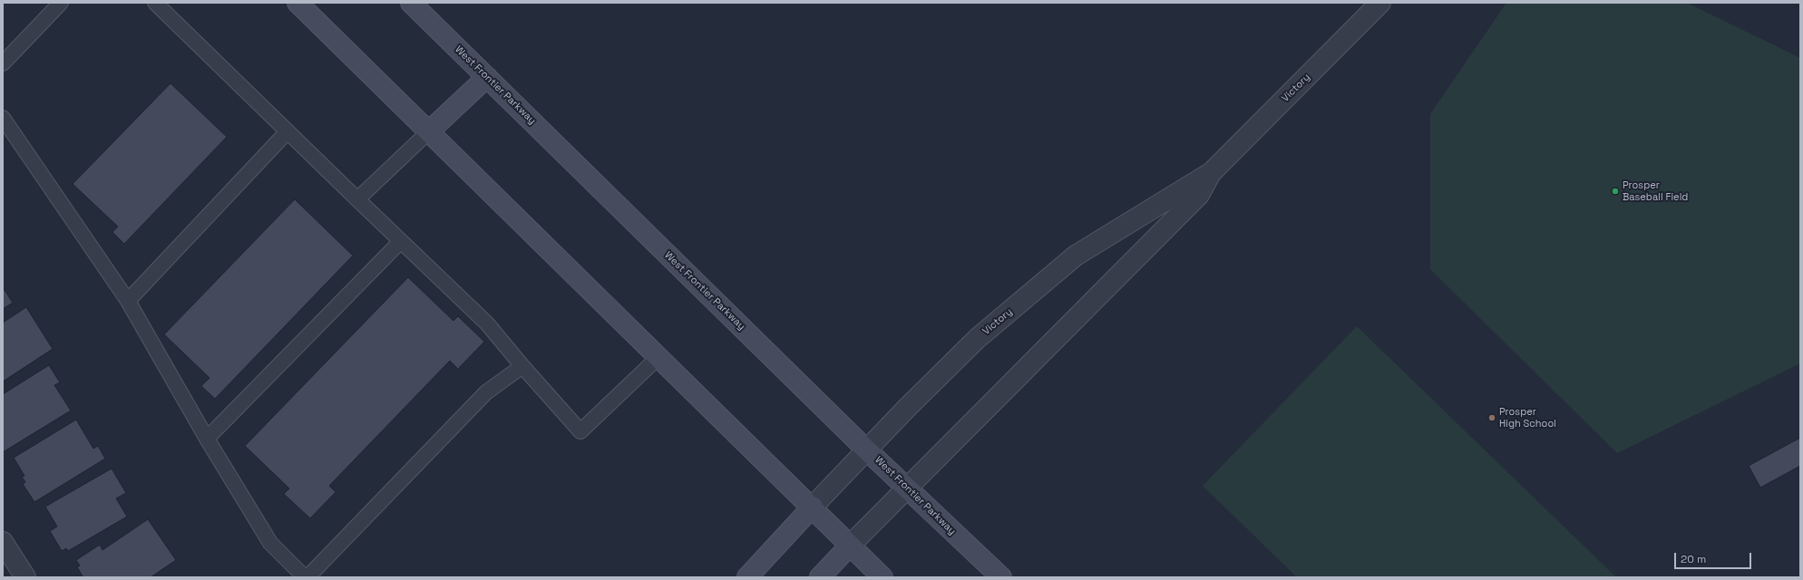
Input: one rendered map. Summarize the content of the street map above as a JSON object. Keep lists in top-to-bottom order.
{
  "streets": {
    "street": ["West Frontier Parkway", "Victory"]
  },
  "crossings": [
    ["West Frontier Parkway", "Victory"]
  ],
  "places": ["Prosper Baseball Field", "Prosper High School"],
  "scale_bar": "20 m"
}
